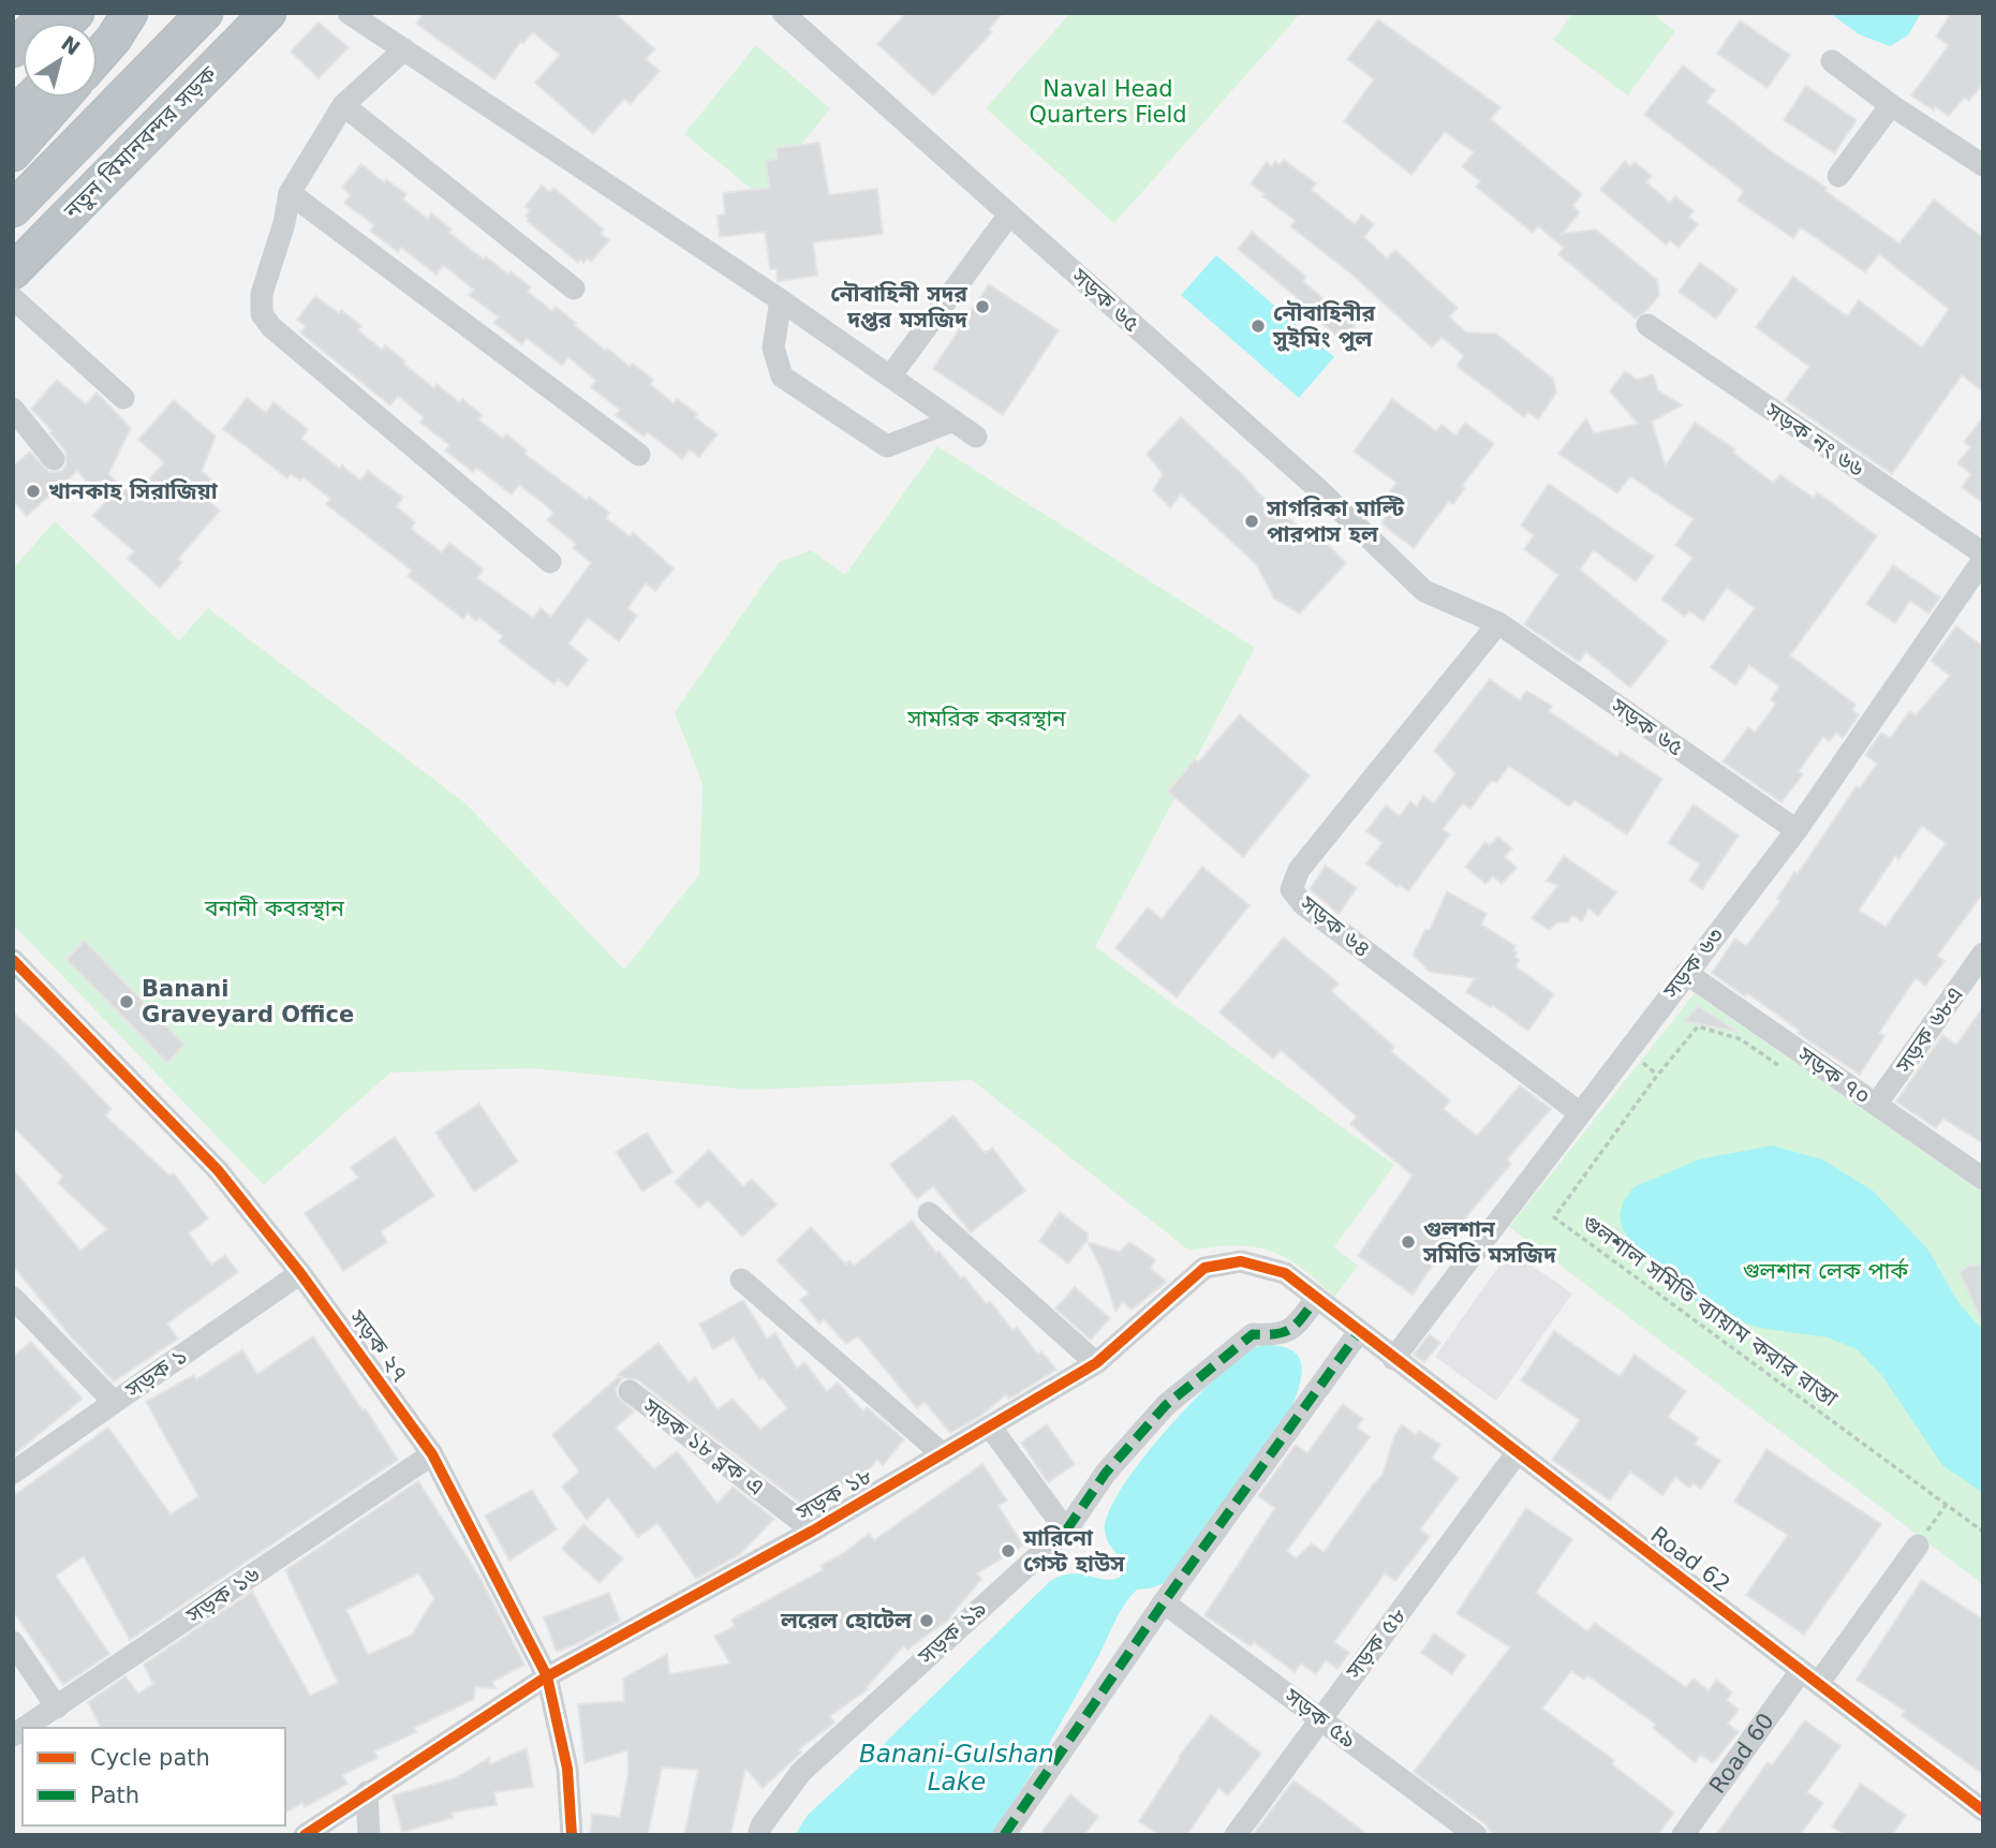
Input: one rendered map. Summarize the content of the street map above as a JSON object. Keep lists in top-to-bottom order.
{
  "streets": {
    "highway": ["নতুন বিমানবন্দর সড়ক"],
    "street": [
      "সড়ক ৬৫",
      "সড়ক নং ৬৬",
      "সড়ক ৬৪",
      "সড়ক ৬৩",
      "সড়ক ৬৮এ",
      "সড়ক ৭০",
      "সড়ক ২৭",
      "সড়ক ১",
      "সড়ক ১৮ ব্লক এ",
      "সড়ক ১৮",
      "Road 62",
      "সড়ক ১৬",
      "সড়ক ১৯",
      "সড়ক ৫৮",
      "সড়ক ৫৯",
      "Road 60"
    ],
    "path": ["গুলশাল সমিতি ব্যায়াম করার রাস্তা"]
  },
  "crossings": [
    ["সড়ক ৬৫", "সড়ক ৬৪"],
    ["সড়ক ৬৫", "সড়ক ৬৩"],
    ["সড়ক ৬৪", "সড়ক ৬৩"],
    ["সড়ক ৬৩", "সড়ক ৭০"],
    ["সড়ক ৬৩", "Road 62"],
    ["সড়ক ৬৮এ", "সড়ক ৭০"],
    ["সড়ক ২৭", "সড়ক ১"],
    ["সড়ক ২৭", "সড়ক ১৮"],
    ["সড়ক ২৭", "সড়ক ১৬"],
    ["সড়ক ১৮ ব্লক এ", "সড়ক ১৮"],
    ["সড়ক ১৮", "Road 62"],
    ["সড়ক ১৮", "সড়ক ১৯"],
    ["Road 62", "সড়ক ৫৮"],
    ["Road 62", "Road 60"],
    ["সড়ক ৫৮", "সড়ক ৫৯"]
  ],
  "water": ["Banani-Gulshan Lake"],
  "parks": [
    "Naval Head Quarters Field",
    "সামরিক কবরস্থান",
    "বনানী কবরস্থান",
    "গুলশান লেক পার্ক"
  ],
  "places": [
    "নৌবাহিনী সদর দপ্তর মসজিদ",
    "নৌবাহিনীর সুইমিং পুল",
    "খানকাহ সিরাজিয়া",
    "সাগরিকা মাল্টি পারপাস হল",
    "Banani Graveyard Office",
    "গুলশান সমিতি মসজিদ",
    "মারিনো গেস্ট হাউস",
    "লরেল হোটেল"
  ],
  "legend": ["Cycle path", "Path"],
  "north": "top right"
}
